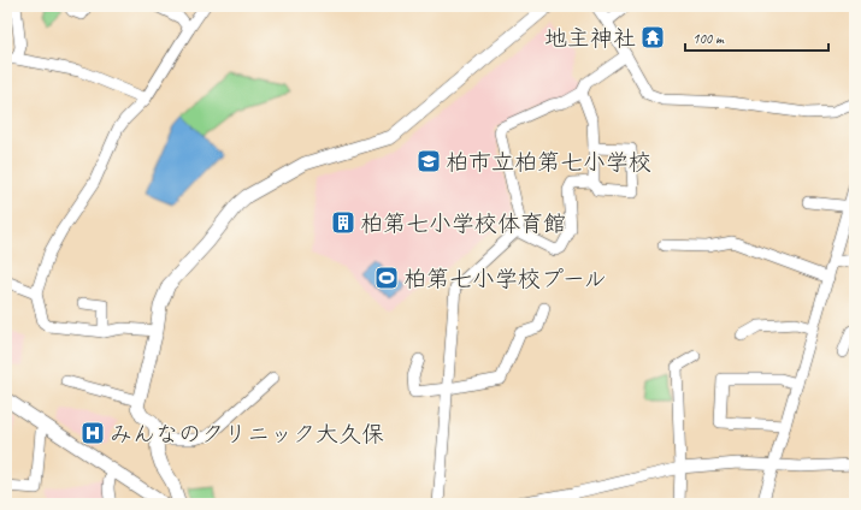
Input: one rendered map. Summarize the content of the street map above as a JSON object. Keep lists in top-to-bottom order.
{
  "places": {
    "temple": ["地主神社"],
    "school or university": ["柏市立柏第七小学校"],
    "building": ["柏第七小学校体育館"],
    "sports": ["柏第七小学校プール"],
    "hospital": ["みんなのクリニック大久保"]
  },
  "scale_bar": "100 m"
}
